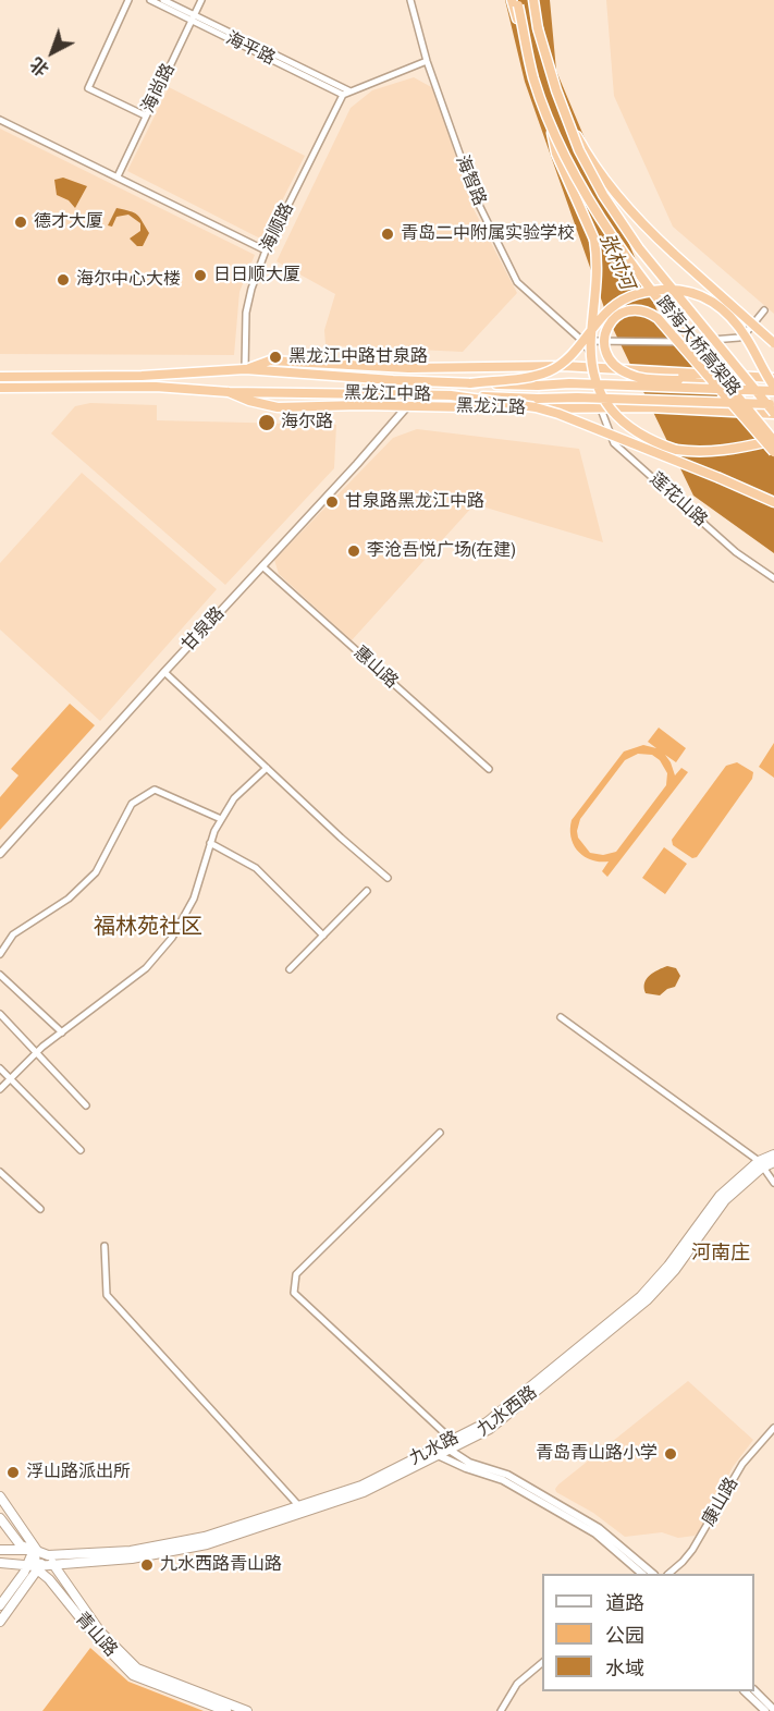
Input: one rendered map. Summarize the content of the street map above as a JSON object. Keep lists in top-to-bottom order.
{
  "streets": {
    "highway": ["跨海大桥高架路", "黑龙江中路", "黑龙江路"],
    "main road": ["九水西路", "九水路", "青山路"],
    "street": [
      "海平路",
      "海尚路",
      "海智路",
      "海顺路",
      "莲花山路",
      "甘泉路",
      "惠山路",
      "康山路"
    ]
  },
  "crossings": [
    ["海平路", "海尚路"],
    ["海平路", "海顺路"],
    ["海智路", "黑龙江中路"],
    ["海智路", "莲花山路"],
    ["海顺路", "黑龙江中路"],
    ["黑龙江中路", "黑龙江路"],
    ["黑龙江中路", "莲花山路"],
    ["黑龙江路", "莲花山路"],
    ["黑龙江路", "甘泉路"],
    ["甘泉路", "惠山路"],
    ["九水西路", "九水路"],
    ["九水西路", "青山路"],
    ["九水路", "青山路"]
  ],
  "districts": ["福林苑社区", "河南庄"],
  "water": ["张村河"],
  "places": [
    "德才大厦",
    "青岛二中附属实验学校",
    "日日顺大厦",
    "海尔中心大楼",
    "黑龙江中路甘泉路",
    "海尔路",
    "甘泉路黑龙江中路",
    "李沧吾悦广场(在建)",
    "青岛青山路小学",
    "浮山路派出所",
    "九水西路青山路"
  ],
  "legend": ["道路", "公园", "水域"],
  "north": "bottom left"
}
